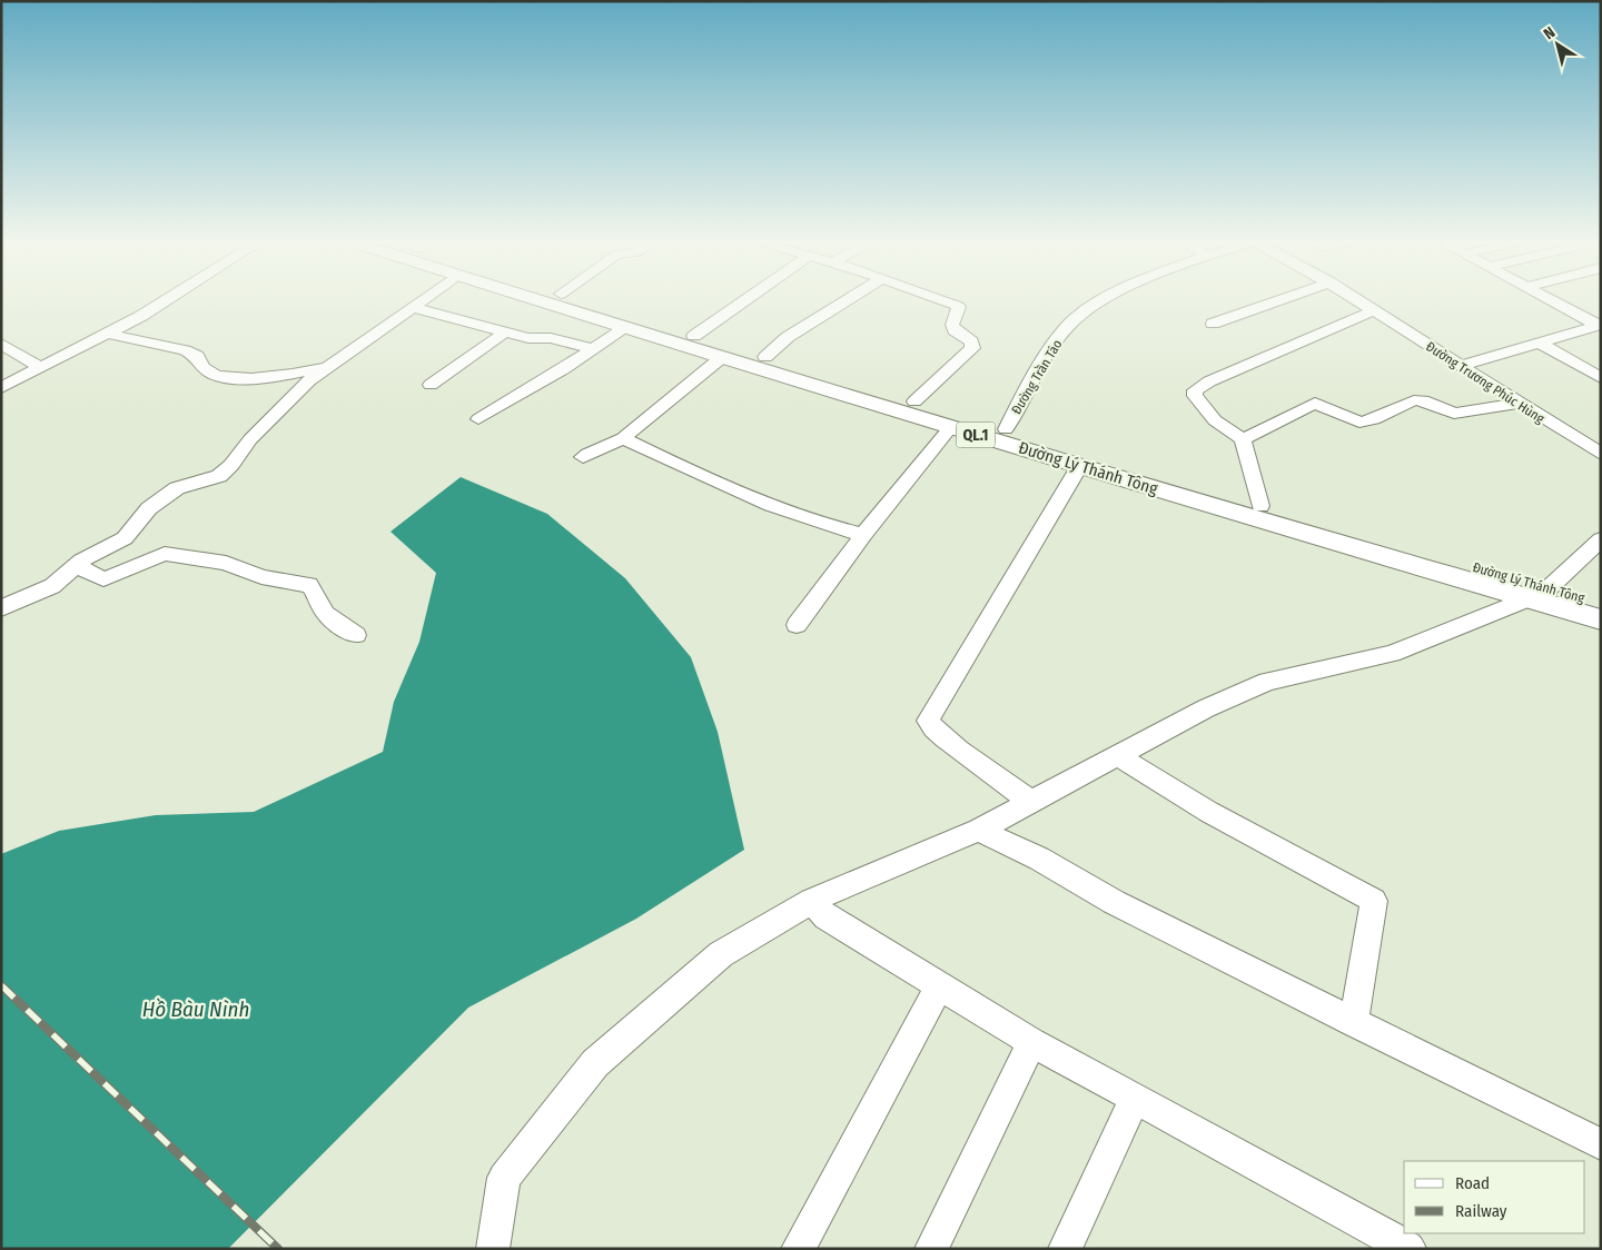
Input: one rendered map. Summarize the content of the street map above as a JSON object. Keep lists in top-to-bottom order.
{
  "streets": {
    "main road": ["QL.1", "Đường Lý Thánh Tông"],
    "street": ["Đường Trần Táo", "Đường Trương Phúc Hùng"]
  },
  "crossings": [
    ["Đường Trần Táo", "Đường Lý Thánh Tông"]
  ],
  "water": ["Hồ Bàu Nình"],
  "legend": ["Road", "Railway"],
  "north": "top left"
}
